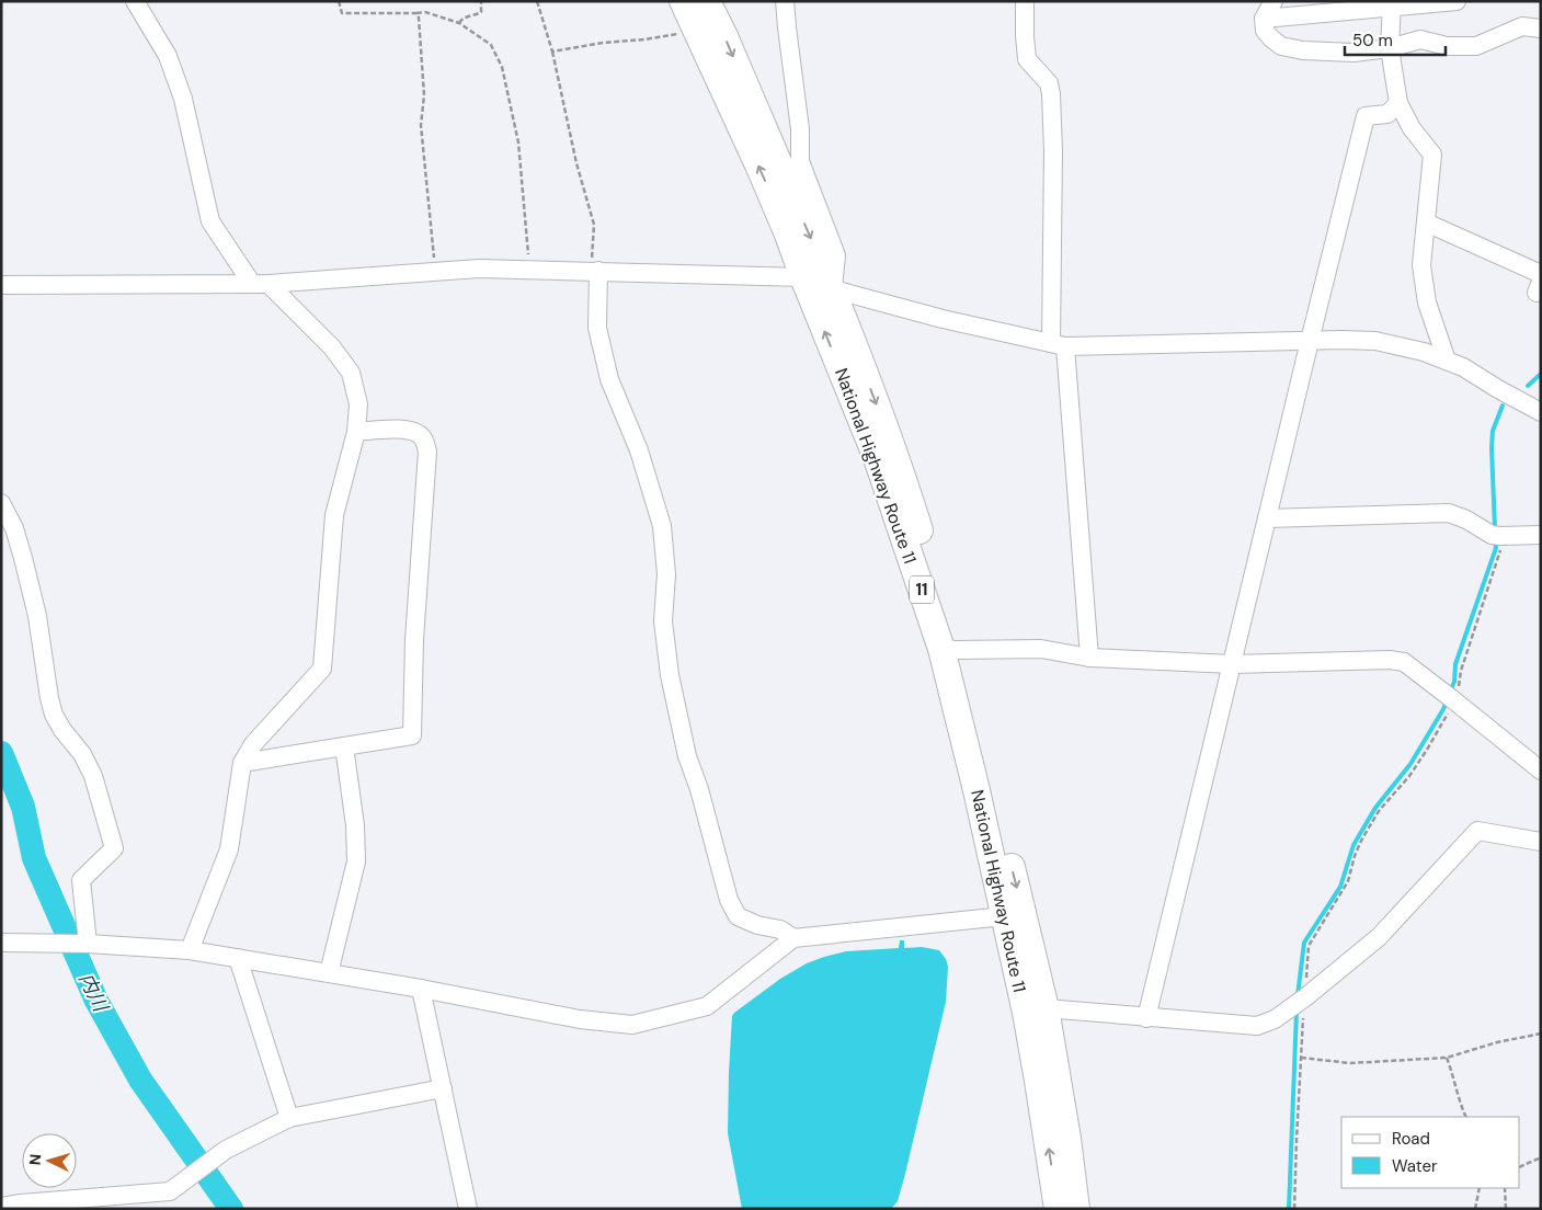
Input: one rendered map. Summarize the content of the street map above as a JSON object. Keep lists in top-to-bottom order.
{
  "streets": {
    "highway": ["National Highway Route 11", "11"]
  },
  "water": ["内川"],
  "legend": ["Road", "Water"],
  "scale_bar": "50 m",
  "north": "left"
}
